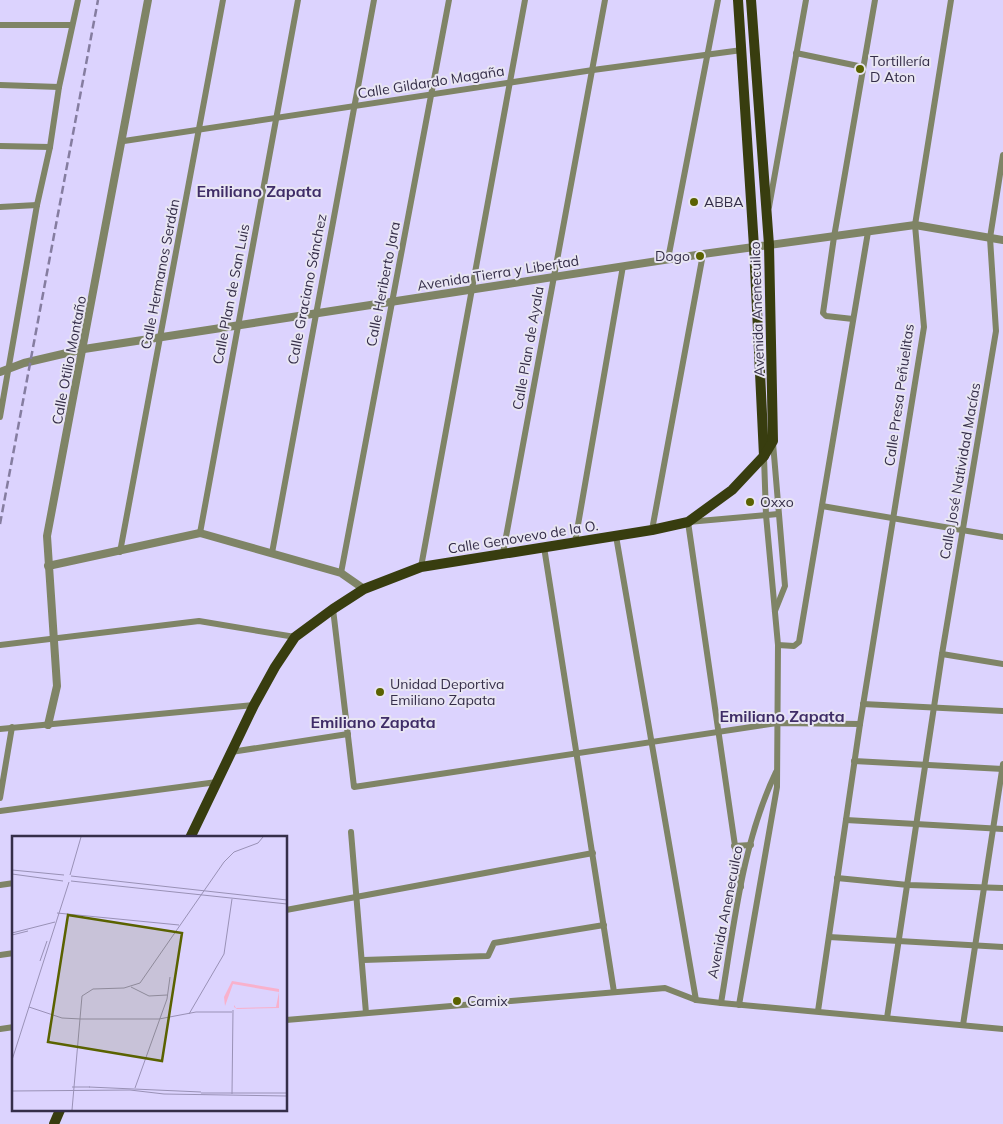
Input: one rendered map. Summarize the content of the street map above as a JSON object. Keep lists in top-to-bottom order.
{
  "streets": {
    "main road": ["Avenida Anenecuilco", "Calle Genovevo de la O."],
    "street": [
      "Calle Gildardo Magaña",
      "Avenida Tierra y Libertad",
      "Calle Hermanos Serdán",
      "Calle Heriberto Jara",
      "Calle Graciano Sánchez",
      "Calle Plan de San Luis",
      "Calle Plan de Ayala",
      "Calle Otilio Montaño",
      "Calle Presa Peñuelitas",
      "Calle José Natividad Macías"
    ]
  },
  "crossings": [
    ["Calle Gildardo Magaña", "Calle Hermanos Serdán"],
    ["Calle Gildardo Magaña", "Calle Heriberto Jara"],
    ["Calle Gildardo Magaña", "Calle Graciano Sánchez"],
    ["Calle Gildardo Magaña", "Calle Plan de San Luis"],
    ["Calle Gildardo Magaña", "Avenida Anenecuilco"],
    ["Calle Gildardo Magaña", "Calle Plan de Ayala"],
    ["Calle Gildardo Magaña", "Calle Otilio Montaño"],
    ["Avenida Tierra y Libertad", "Calle Hermanos Serdán"],
    ["Avenida Tierra y Libertad", "Calle Heriberto Jara"],
    ["Avenida Tierra y Libertad", "Calle Graciano Sánchez"],
    ["Avenida Tierra y Libertad", "Calle Plan de San Luis"],
    ["Avenida Tierra y Libertad", "Avenida Anenecuilco"],
    ["Avenida Tierra y Libertad", "Calle Plan de Ayala"],
    ["Avenida Tierra y Libertad", "Calle Otilio Montaño"],
    ["Avenida Tierra y Libertad", "Calle Presa Peñuelitas"],
    ["Avenida Tierra y Libertad", "Calle José Natividad Macías"],
    ["Avenida Anenecuilco", "Calle Genovevo de la O."],
    ["Calle Plan de Ayala", "Calle Genovevo de la O."]
  ],
  "districts": ["Emiliano Zapata", "Emiliano Zapata", "Emiliano Zapata"],
  "places": [
    "Tortillería D Aton",
    "ABBA",
    "Dogo",
    "Oxxo",
    "Unidad Deportiva Emiliano Zapata",
    "Camix"
  ]
}
